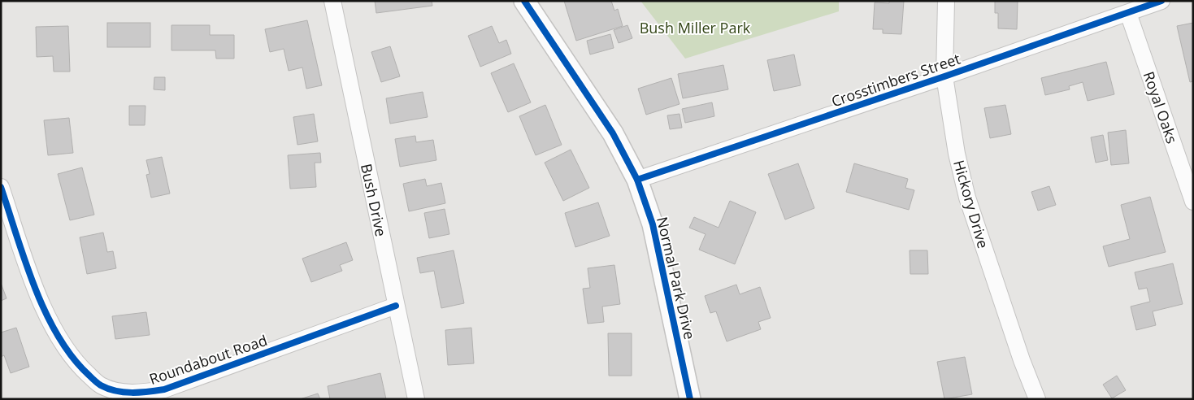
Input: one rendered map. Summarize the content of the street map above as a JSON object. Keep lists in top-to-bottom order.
{
  "streets": {
    "street": [
      "Crosstimbers Street",
      "Royal Oaks",
      "Bush Drive",
      "Hickory Drive",
      "Normal Park Drive",
      "Roundabout Road"
    ]
  },
  "crossings": [
    ["Crosstimbers Street", "Royal Oaks"],
    ["Crosstimbers Street", "Hickory Drive"],
    ["Crosstimbers Street", "Normal Park Drive"],
    ["Bush Drive", "Roundabout Road"]
  ],
  "parks": ["Bush Miller Park"]
}
